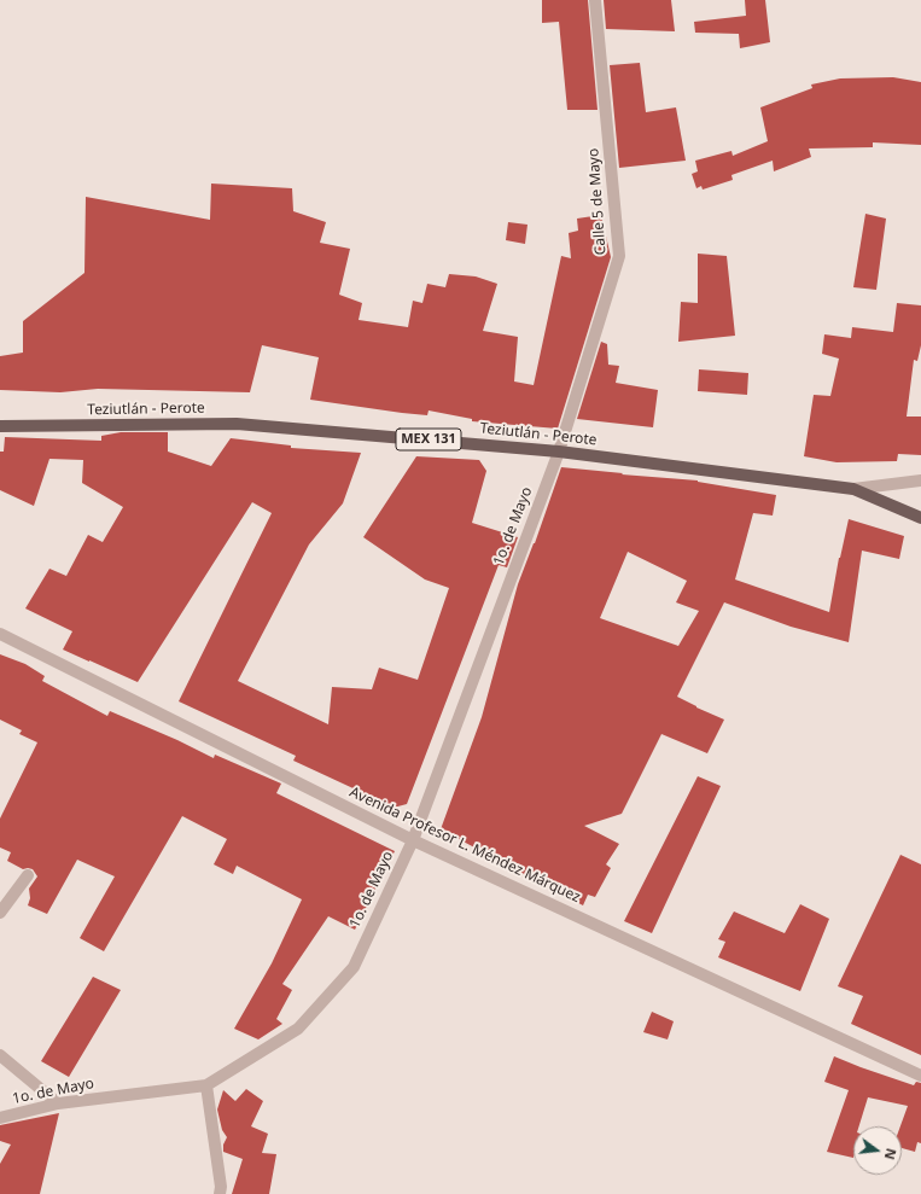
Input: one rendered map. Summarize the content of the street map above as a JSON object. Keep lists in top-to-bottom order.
{
  "streets": {
    "main road": ["Teziutlán - Perote", "MEX 131"],
    "street": ["Calle 5 de Mayo", "1o. de Mayo", "Avenida Profesor L. Méndez Márquez"]
  },
  "crossings": [
    ["Calle 5 de Mayo", "Teziutlán - Perote"],
    ["Calle 5 de Mayo", "1o. de Mayo"],
    ["Teziutlán - Perote", "1o. de Mayo"],
    ["1o. de Mayo", "Avenida Profesor L. Méndez Márquez"]
  ],
  "north": "right"
}
